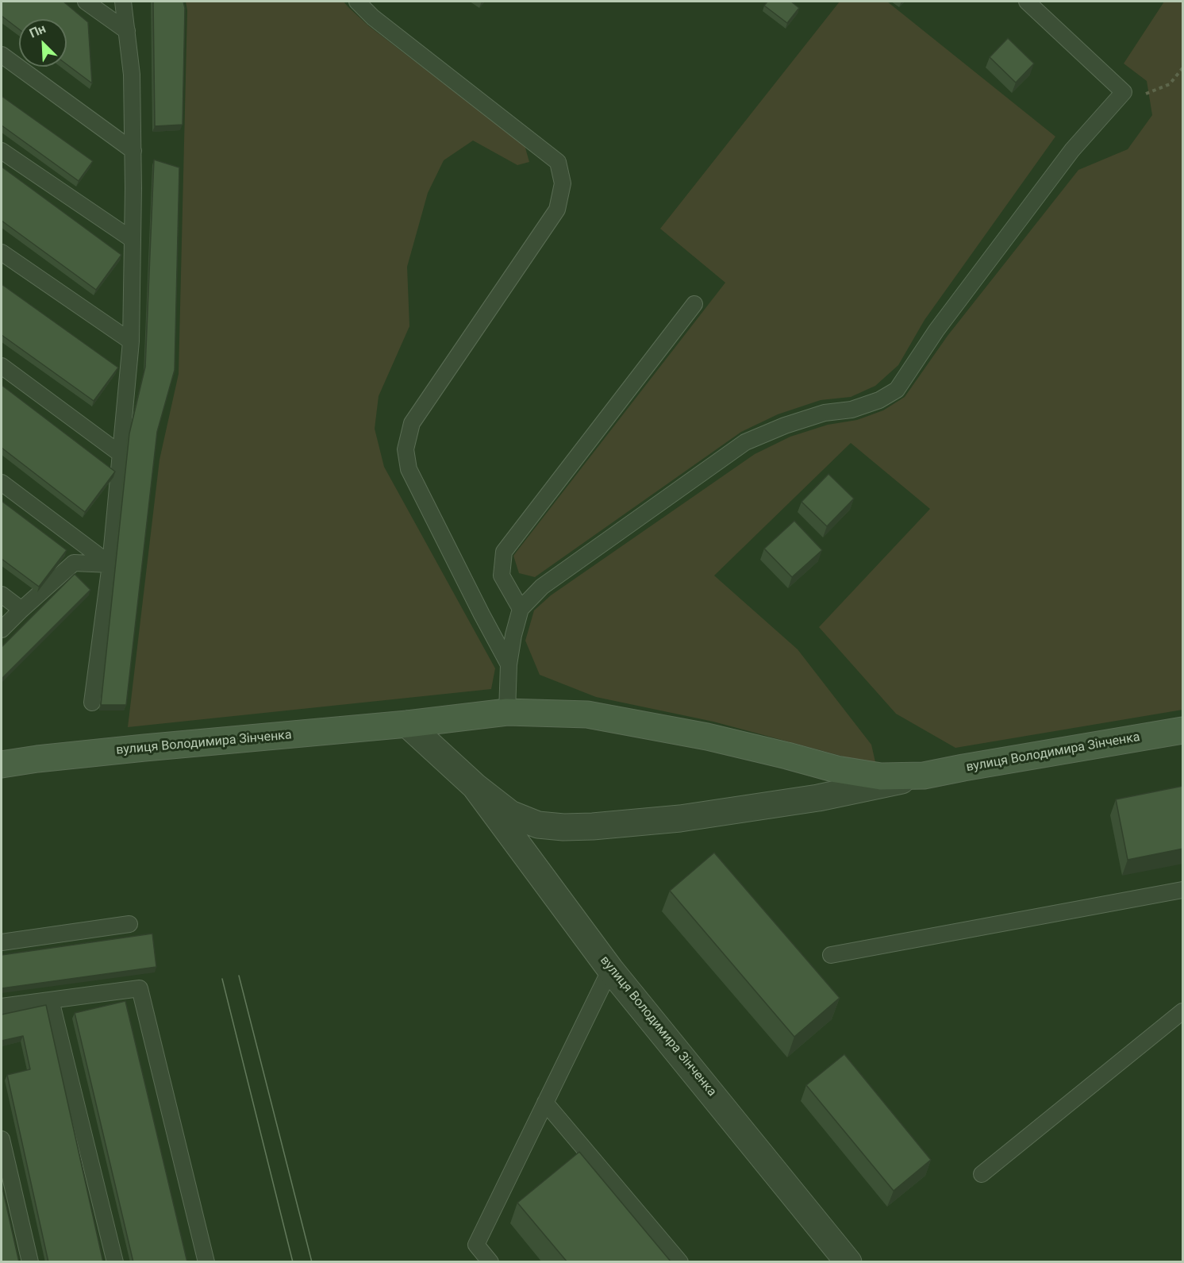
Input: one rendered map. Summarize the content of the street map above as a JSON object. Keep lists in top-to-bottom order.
{
  "streets": {
    "main road": ["вулиця Володимира Зінченка"]
  },
  "north": "top left"
}
